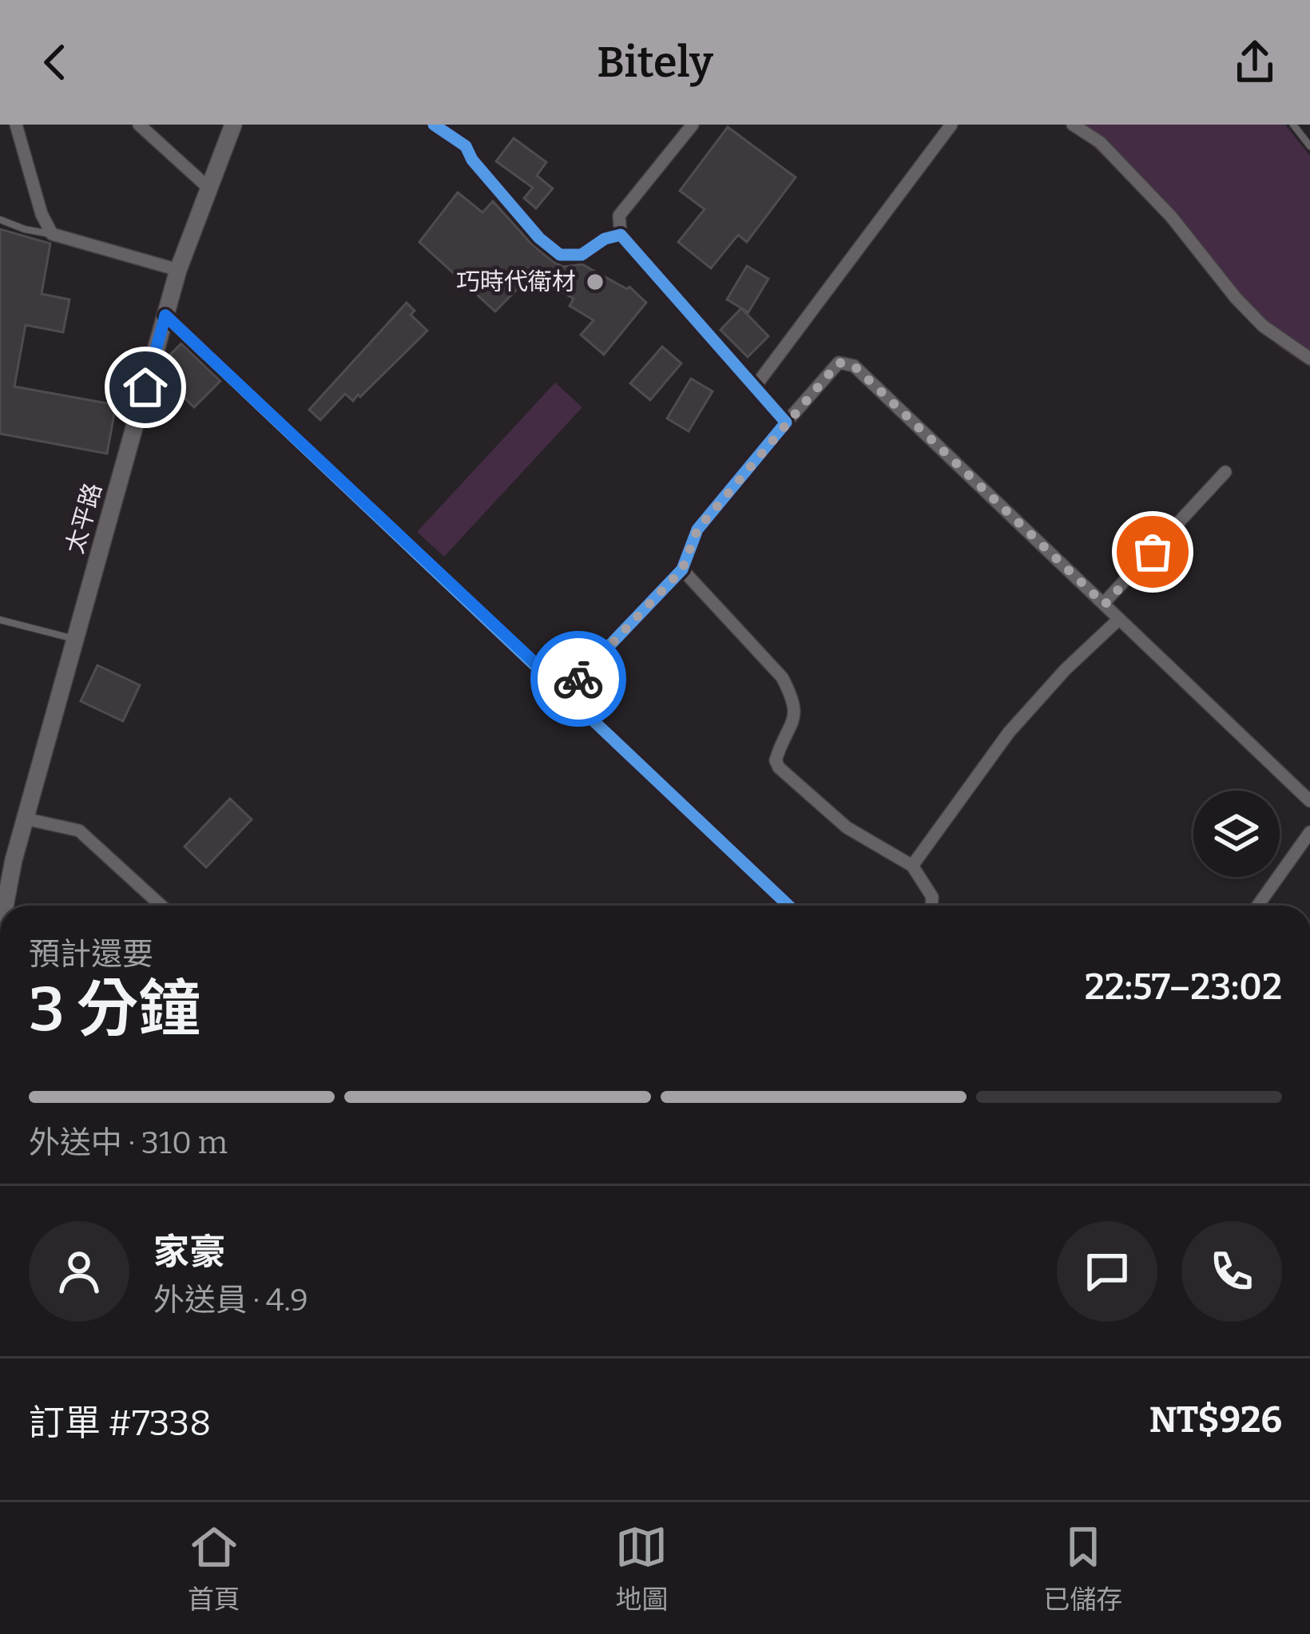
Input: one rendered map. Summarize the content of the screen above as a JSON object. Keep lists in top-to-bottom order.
{
  "streets": {
    "street": ["太平路"]
  },
  "places": ["巧時代衛材"],
  "page": {
    "header": "Bitely",
    "heading": ["3 分鐘", "預計還要", "22:57–23:02"],
    "panel": [
      "家豪",
      "外送員 · 4.9",
      "訂單 #7338",
      "NT$926"
    ],
    "bar": "外送中 · 310 m",
    "tabs": ["首頁", "地圖", "已儲存"]
  }
}
